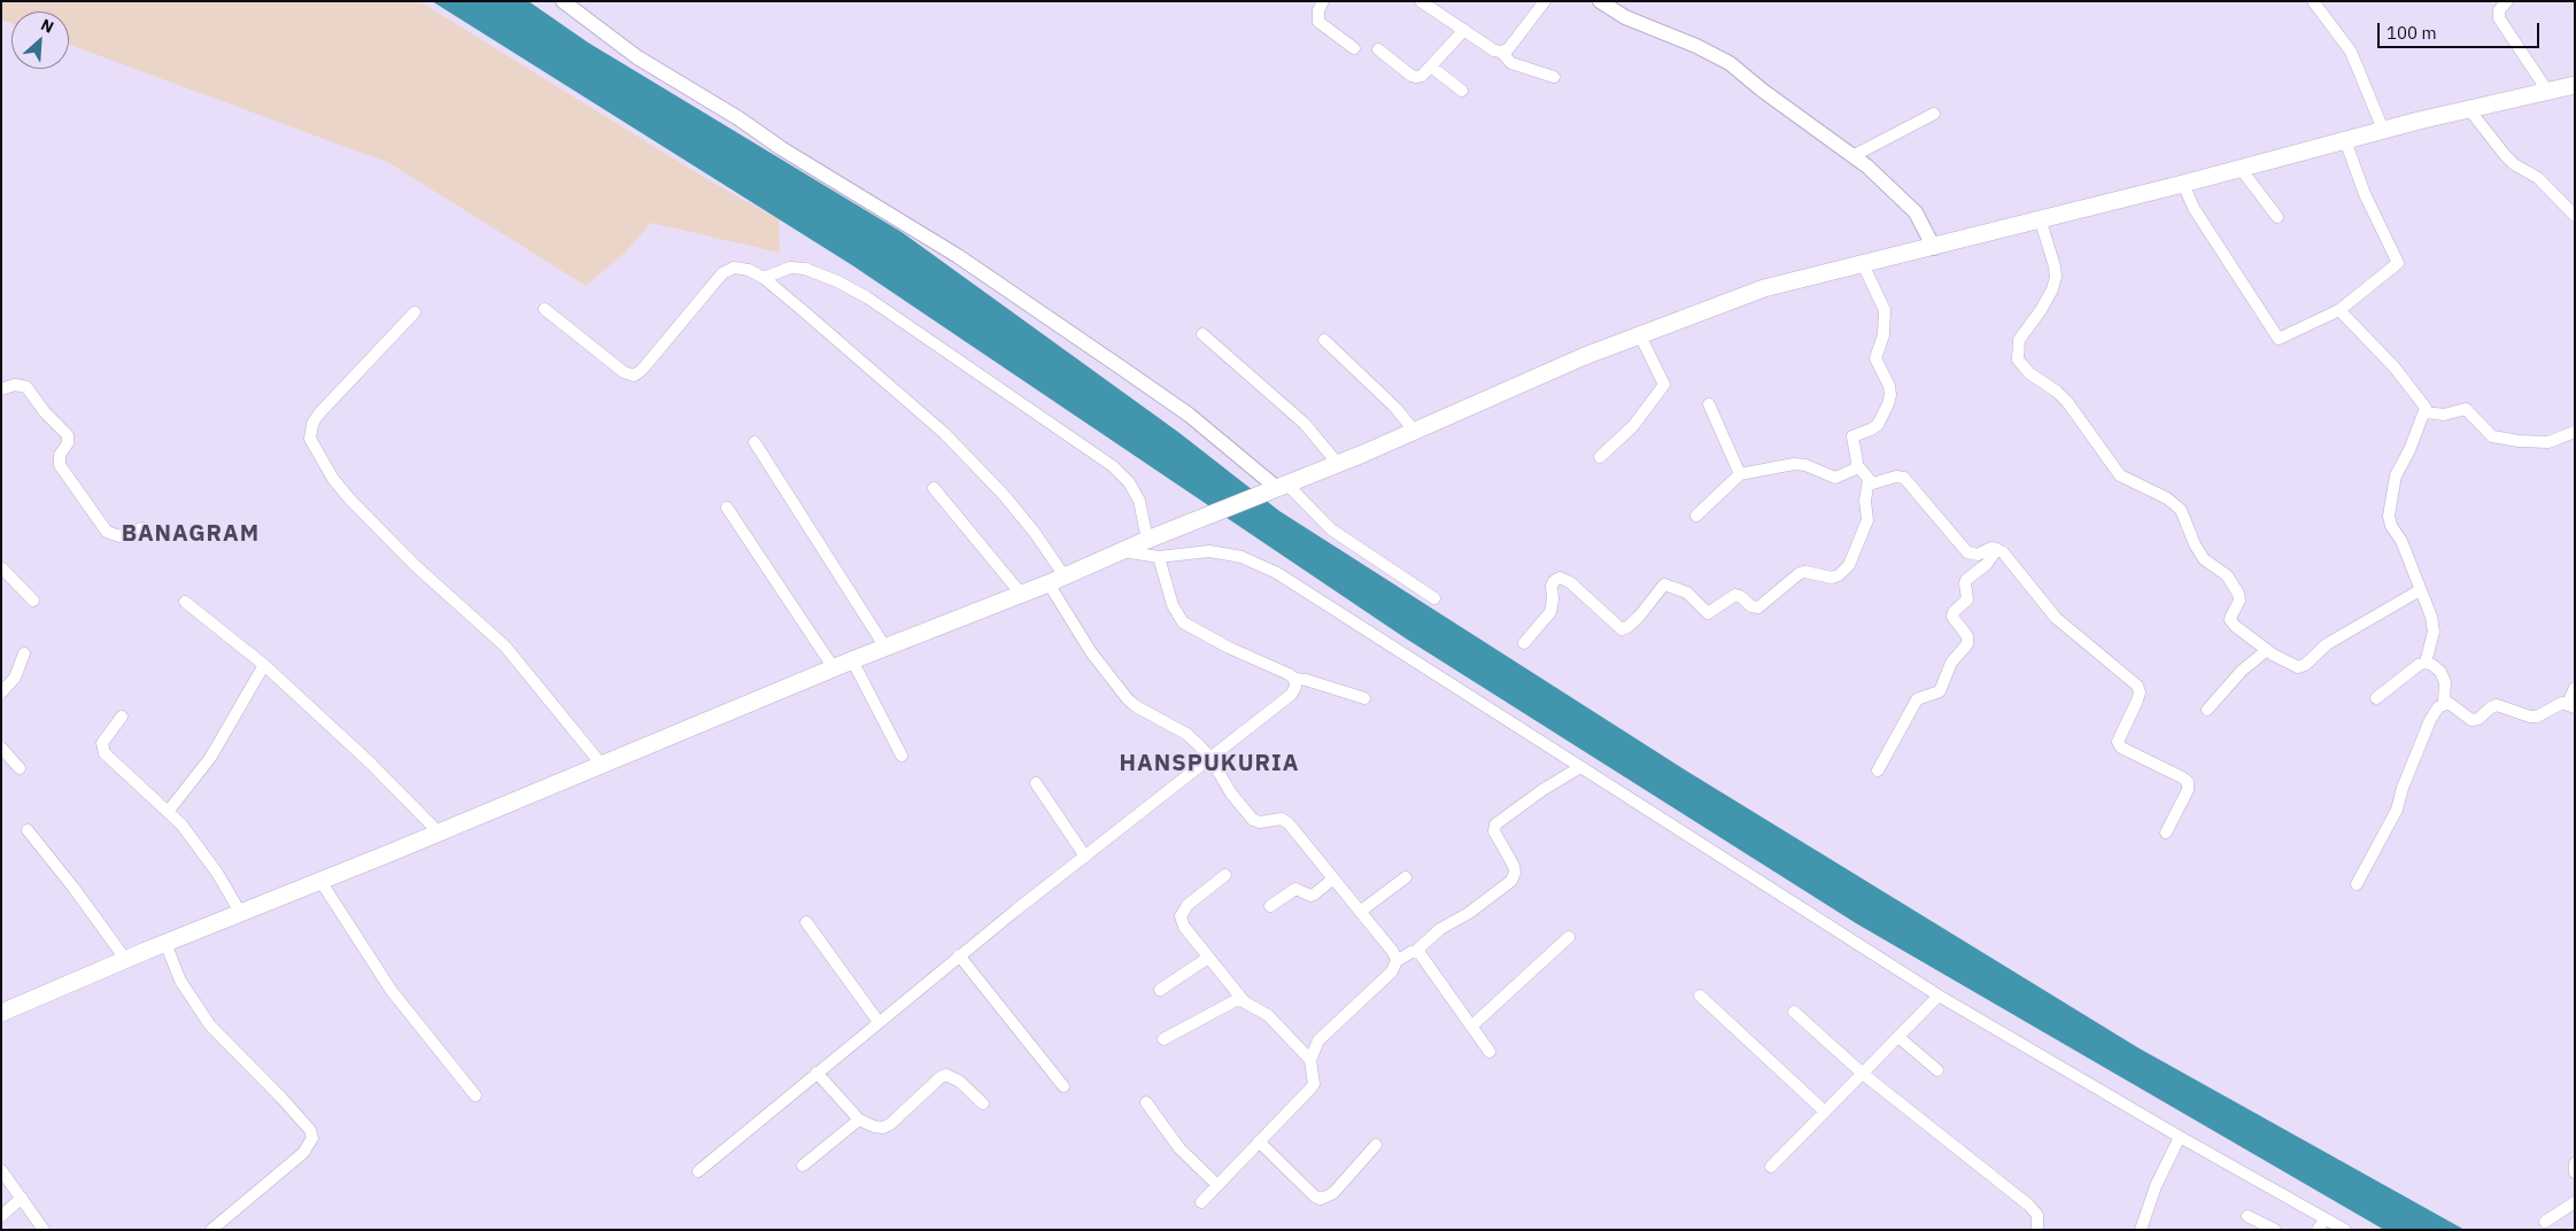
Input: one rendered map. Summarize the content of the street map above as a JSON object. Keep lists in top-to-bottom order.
{
  "districts": ["BANAGRAM", "HANSPUKURIA"],
  "scale_bar": "100 m",
  "north": "top right"
}
